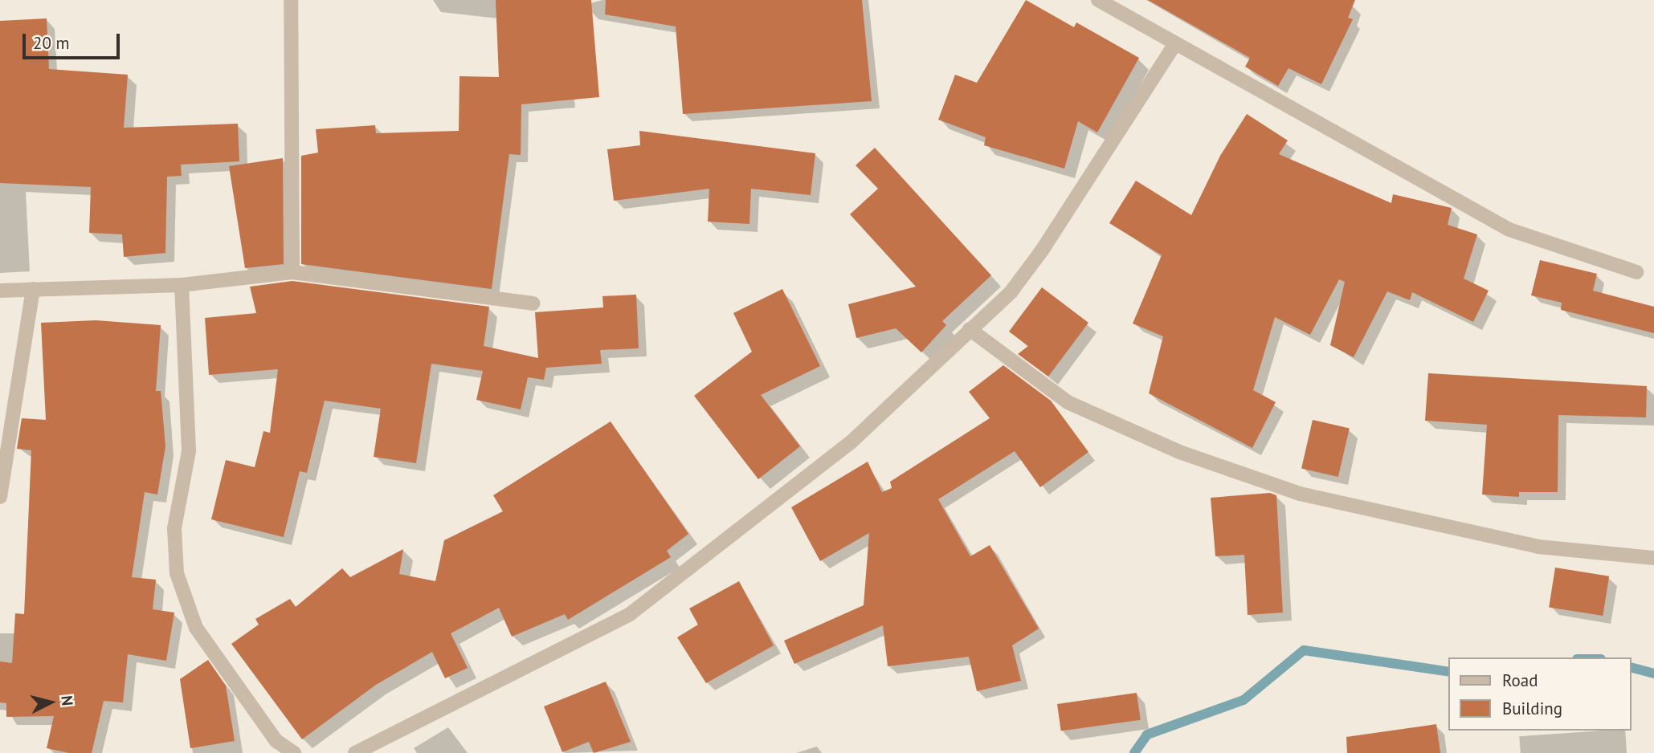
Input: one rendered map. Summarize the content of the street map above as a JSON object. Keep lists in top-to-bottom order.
{
  "legend": ["Road", "Building"],
  "scale_bar": "20 m",
  "north": "right"
}
